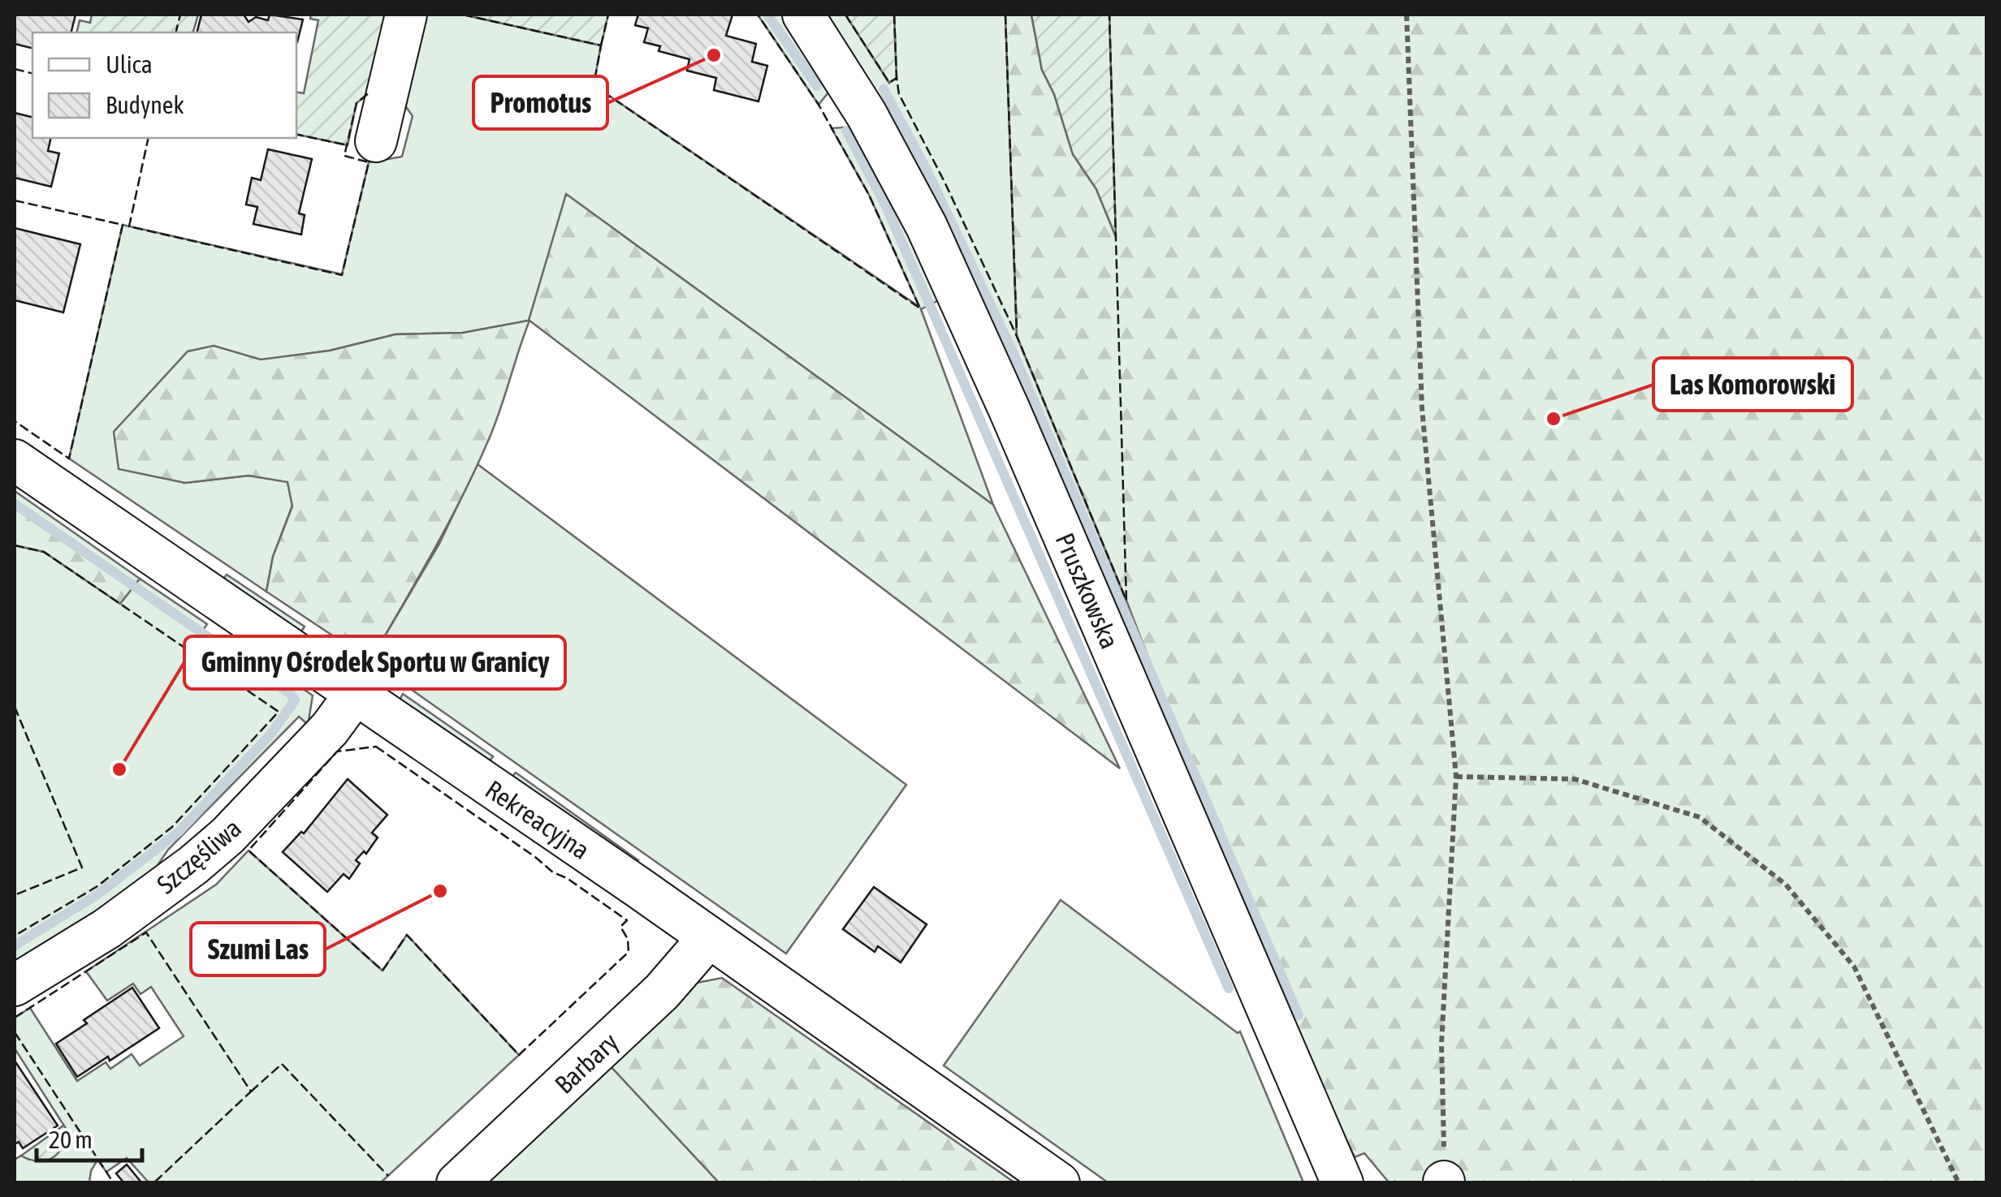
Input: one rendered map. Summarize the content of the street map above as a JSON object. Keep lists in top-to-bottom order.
{
  "streets": {
    "street": [
      "Pruszkowska",
      "Rekreacyjna",
      "Szczęśliwa",
      "Barbary"
    ]
  },
  "crossings": [
    ["Rekreacyjna", "Szczęśliwa"],
    ["Rekreacyjna", "Barbary"]
  ],
  "places": [
    "Promotus",
    "Las Komorowski",
    "Gminny Ośrodek Sportu w Granicy",
    "Szumi Las"
  ],
  "legend": ["Ulica", "Budynek"],
  "scale_bar": "20 m"
}
